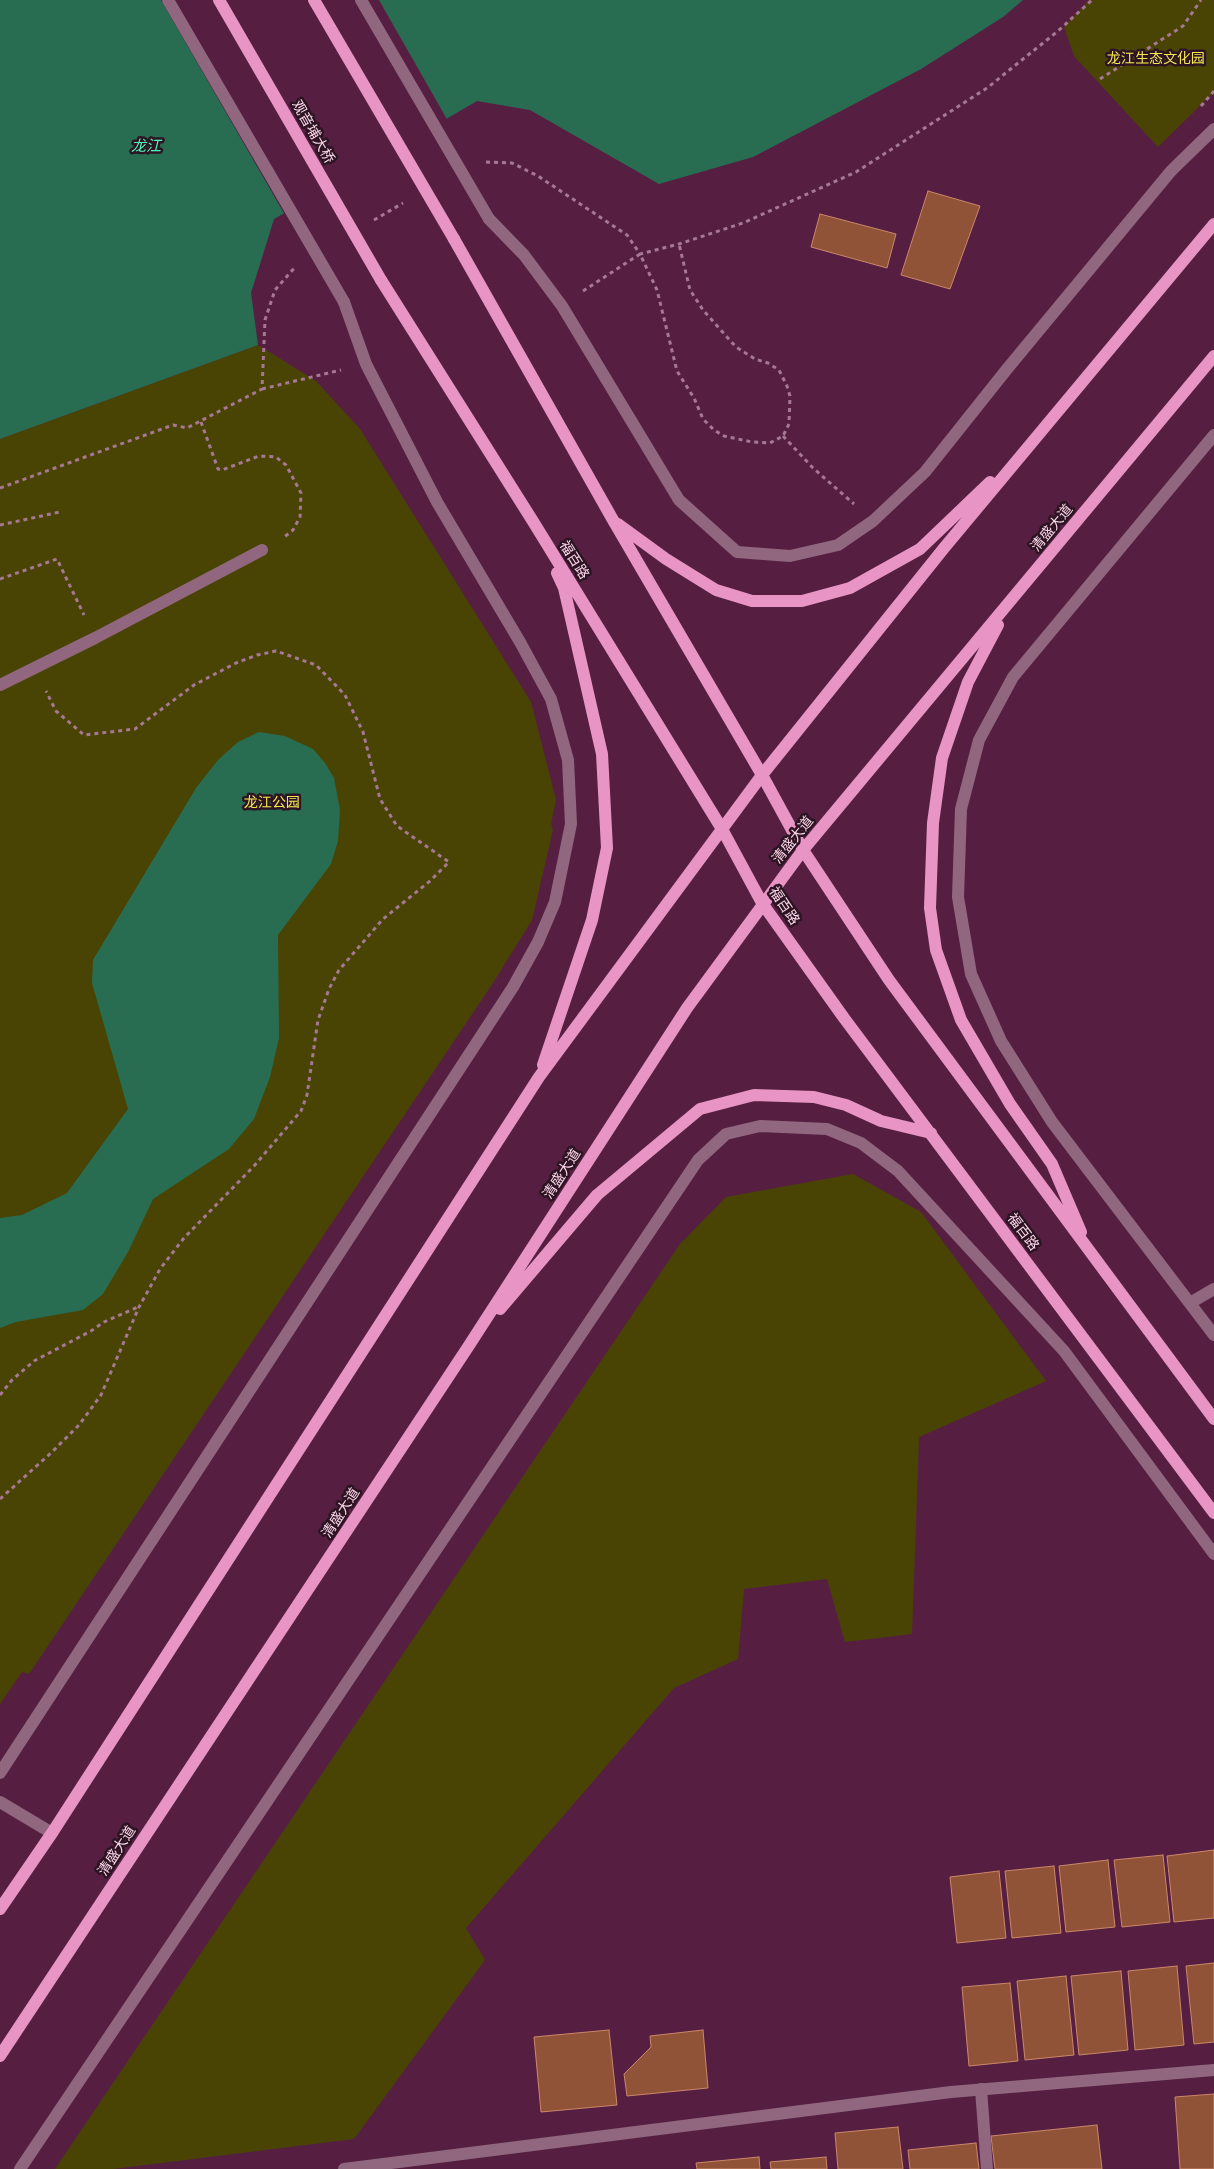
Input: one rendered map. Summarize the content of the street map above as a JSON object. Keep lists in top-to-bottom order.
{
  "streets": {
    "main road": ["观音埔大桥", "清盛大道", "福百路"]
  },
  "crossings": [
    ["观音埔大桥", "福百路"],
    ["清盛大道", "福百路"]
  ],
  "water": ["龙江"],
  "parks": ["龙江生态文化园", "龙江公园"]
}
